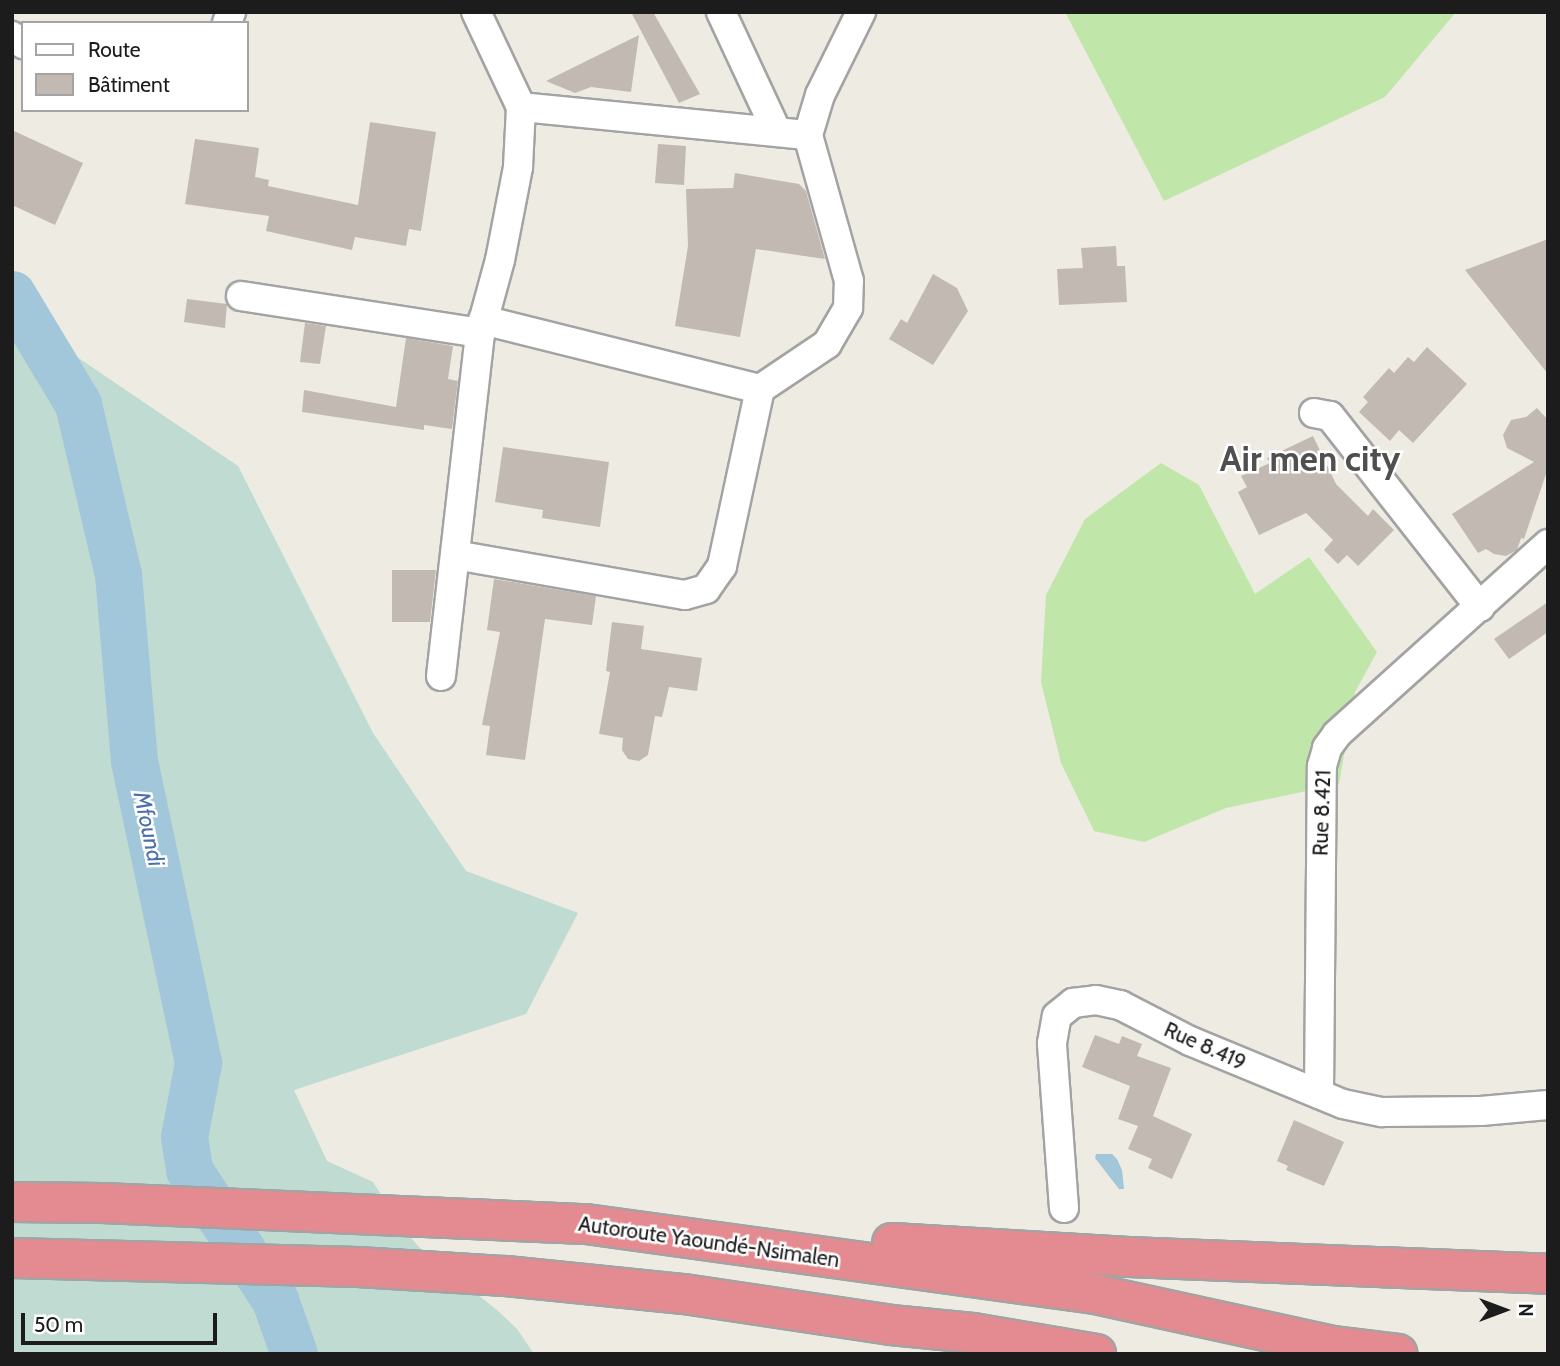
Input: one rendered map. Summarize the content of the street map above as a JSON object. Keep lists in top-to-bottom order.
{
  "streets": {
    "highway": ["Autoroute Yaoundé-Nsimalen"],
    "street": ["Rue 8.421", "Rue 8.419"]
  },
  "crossings": [
    ["Rue 8.421", "Rue 8.419"]
  ],
  "districts": ["Air men city"],
  "water": ["Mfoundi"],
  "legend": ["Route", "Bâtiment"],
  "scale_bar": "50 m",
  "north": "right"
}
